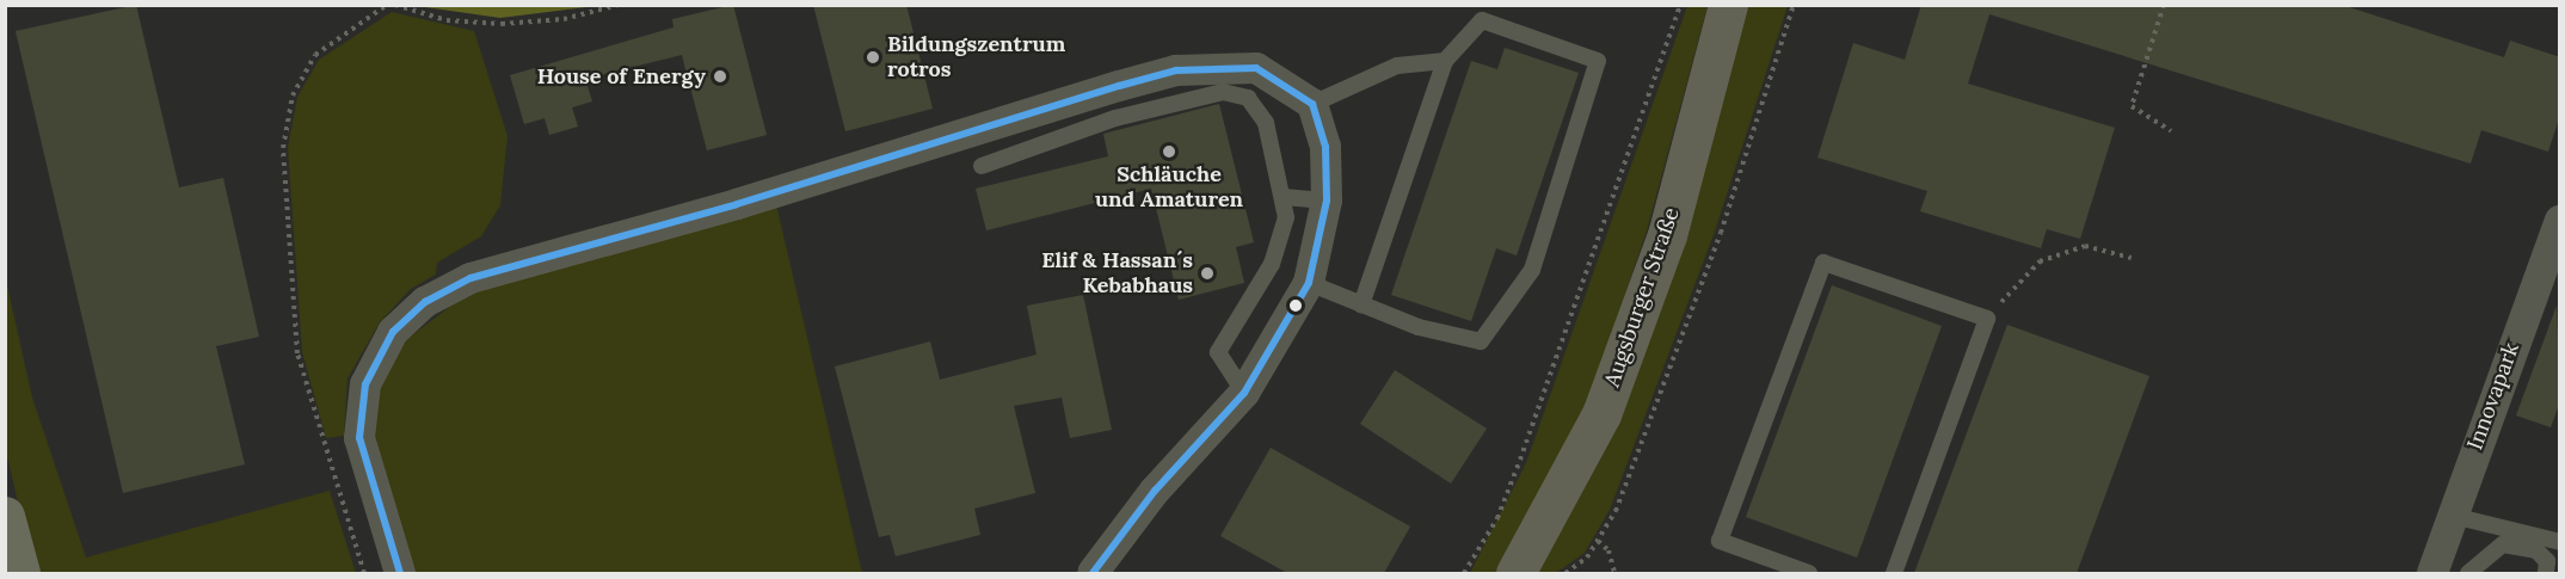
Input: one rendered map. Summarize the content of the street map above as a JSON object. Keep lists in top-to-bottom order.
{
  "streets": {
    "main road": ["Augsburger Straße"],
    "street": ["Innovapark"]
  },
  "places": [
    "Bildungszentrum rotros",
    "House of Energy",
    "Schläuche und Amaturen",
    "Elif & Hassan´s Kebabhaus"
  ]
}
